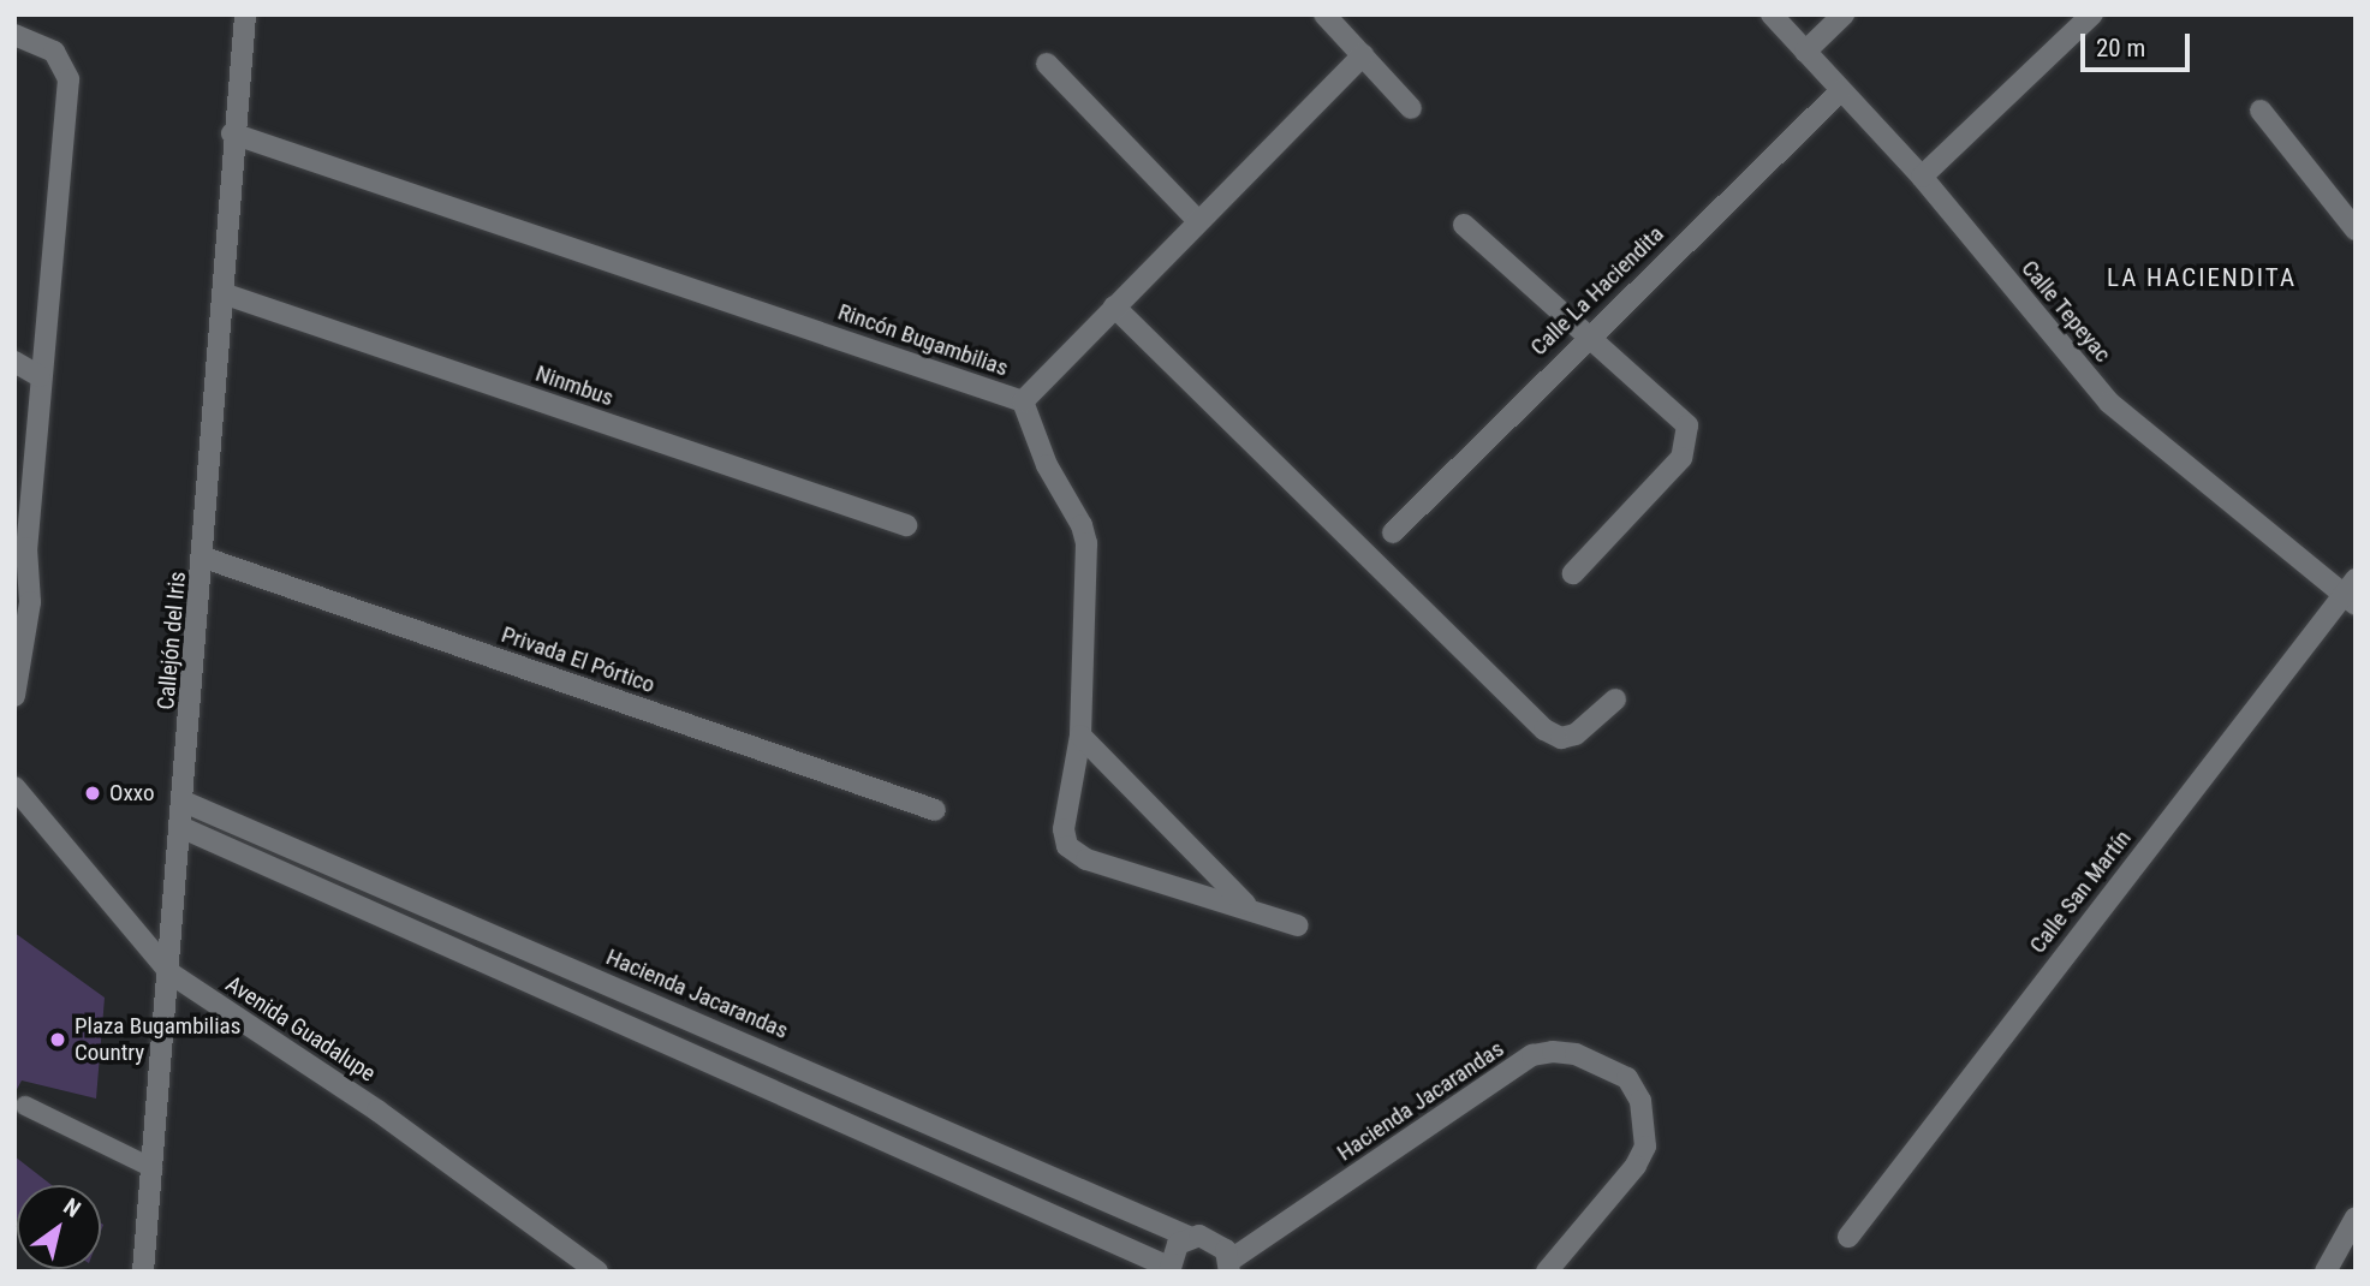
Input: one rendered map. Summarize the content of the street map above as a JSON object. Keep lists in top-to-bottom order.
{
  "streets": {
    "street": [
      "Calle La Haciendita",
      "Calle Tepeyac",
      "Rincón Bugambilias",
      "Ninmbus",
      "Callejón del Iris",
      "Privada El Pórtico",
      "Calle San Martín",
      "Hacienda Jacarandas",
      "Avenida Guadalupe"
    ]
  },
  "crossings": [
    ["Calle La Haciendita", "Calle Tepeyac"],
    ["Calle Tepeyac", "Calle San Martín"],
    ["Rincón Bugambilias", "Callejón del Iris"],
    ["Ninmbus", "Callejón del Iris"],
    ["Callejón del Iris", "Privada El Pórtico"],
    ["Callejón del Iris", "Hacienda Jacarandas"],
    ["Callejón del Iris", "Avenida Guadalupe"]
  ],
  "districts": ["LA HACIENDITA"],
  "places": ["Oxxo", "Plaza Bugambilias Country"],
  "scale_bar": "20 m",
  "north": "top right"
}
